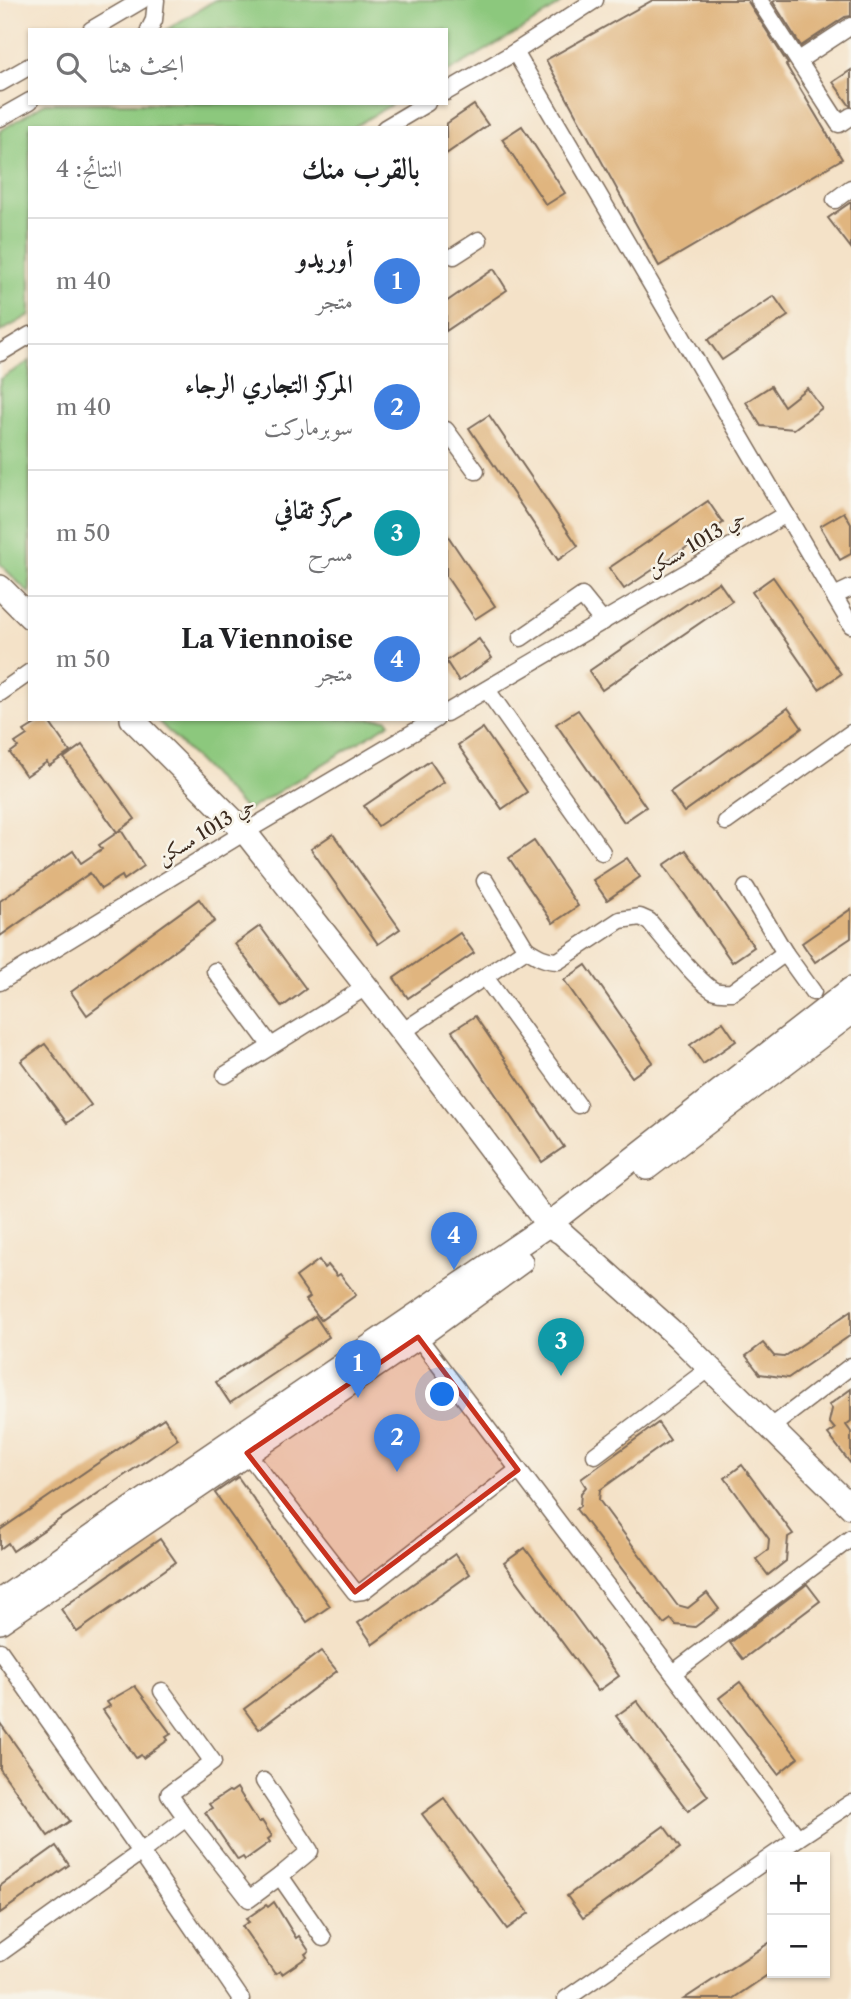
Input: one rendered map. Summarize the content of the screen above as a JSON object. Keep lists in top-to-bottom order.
{
  "streets": {
    "street": ["حي 1013 مسكن"]
  },
  "page": {
    "search": "ابحث هنا",
    "heading": ["بالقرب منك", "النتائج: 4"],
    "list": [
      {
        "mark": "1",
        "name": "أوريدو",
        "note": "متجر",
        "value": "40 m"
      },
      {
        "mark": "2",
        "name": "المركز التجاري الرجاء",
        "note": "سوبرماركت",
        "value": "40 m"
      },
      {
        "mark": "3",
        "name": "مركز ثقافي",
        "note": "مسرح",
        "value": "50 m"
      },
      {
        "mark": "4",
        "name": "La Viennoise",
        "note": "متجر",
        "value": "50 m"
      }
    ],
    "pins": [
      "4",
      "3",
      "1",
      "2"
    ],
    "map_buttons": ["+", "−"]
  }
}
